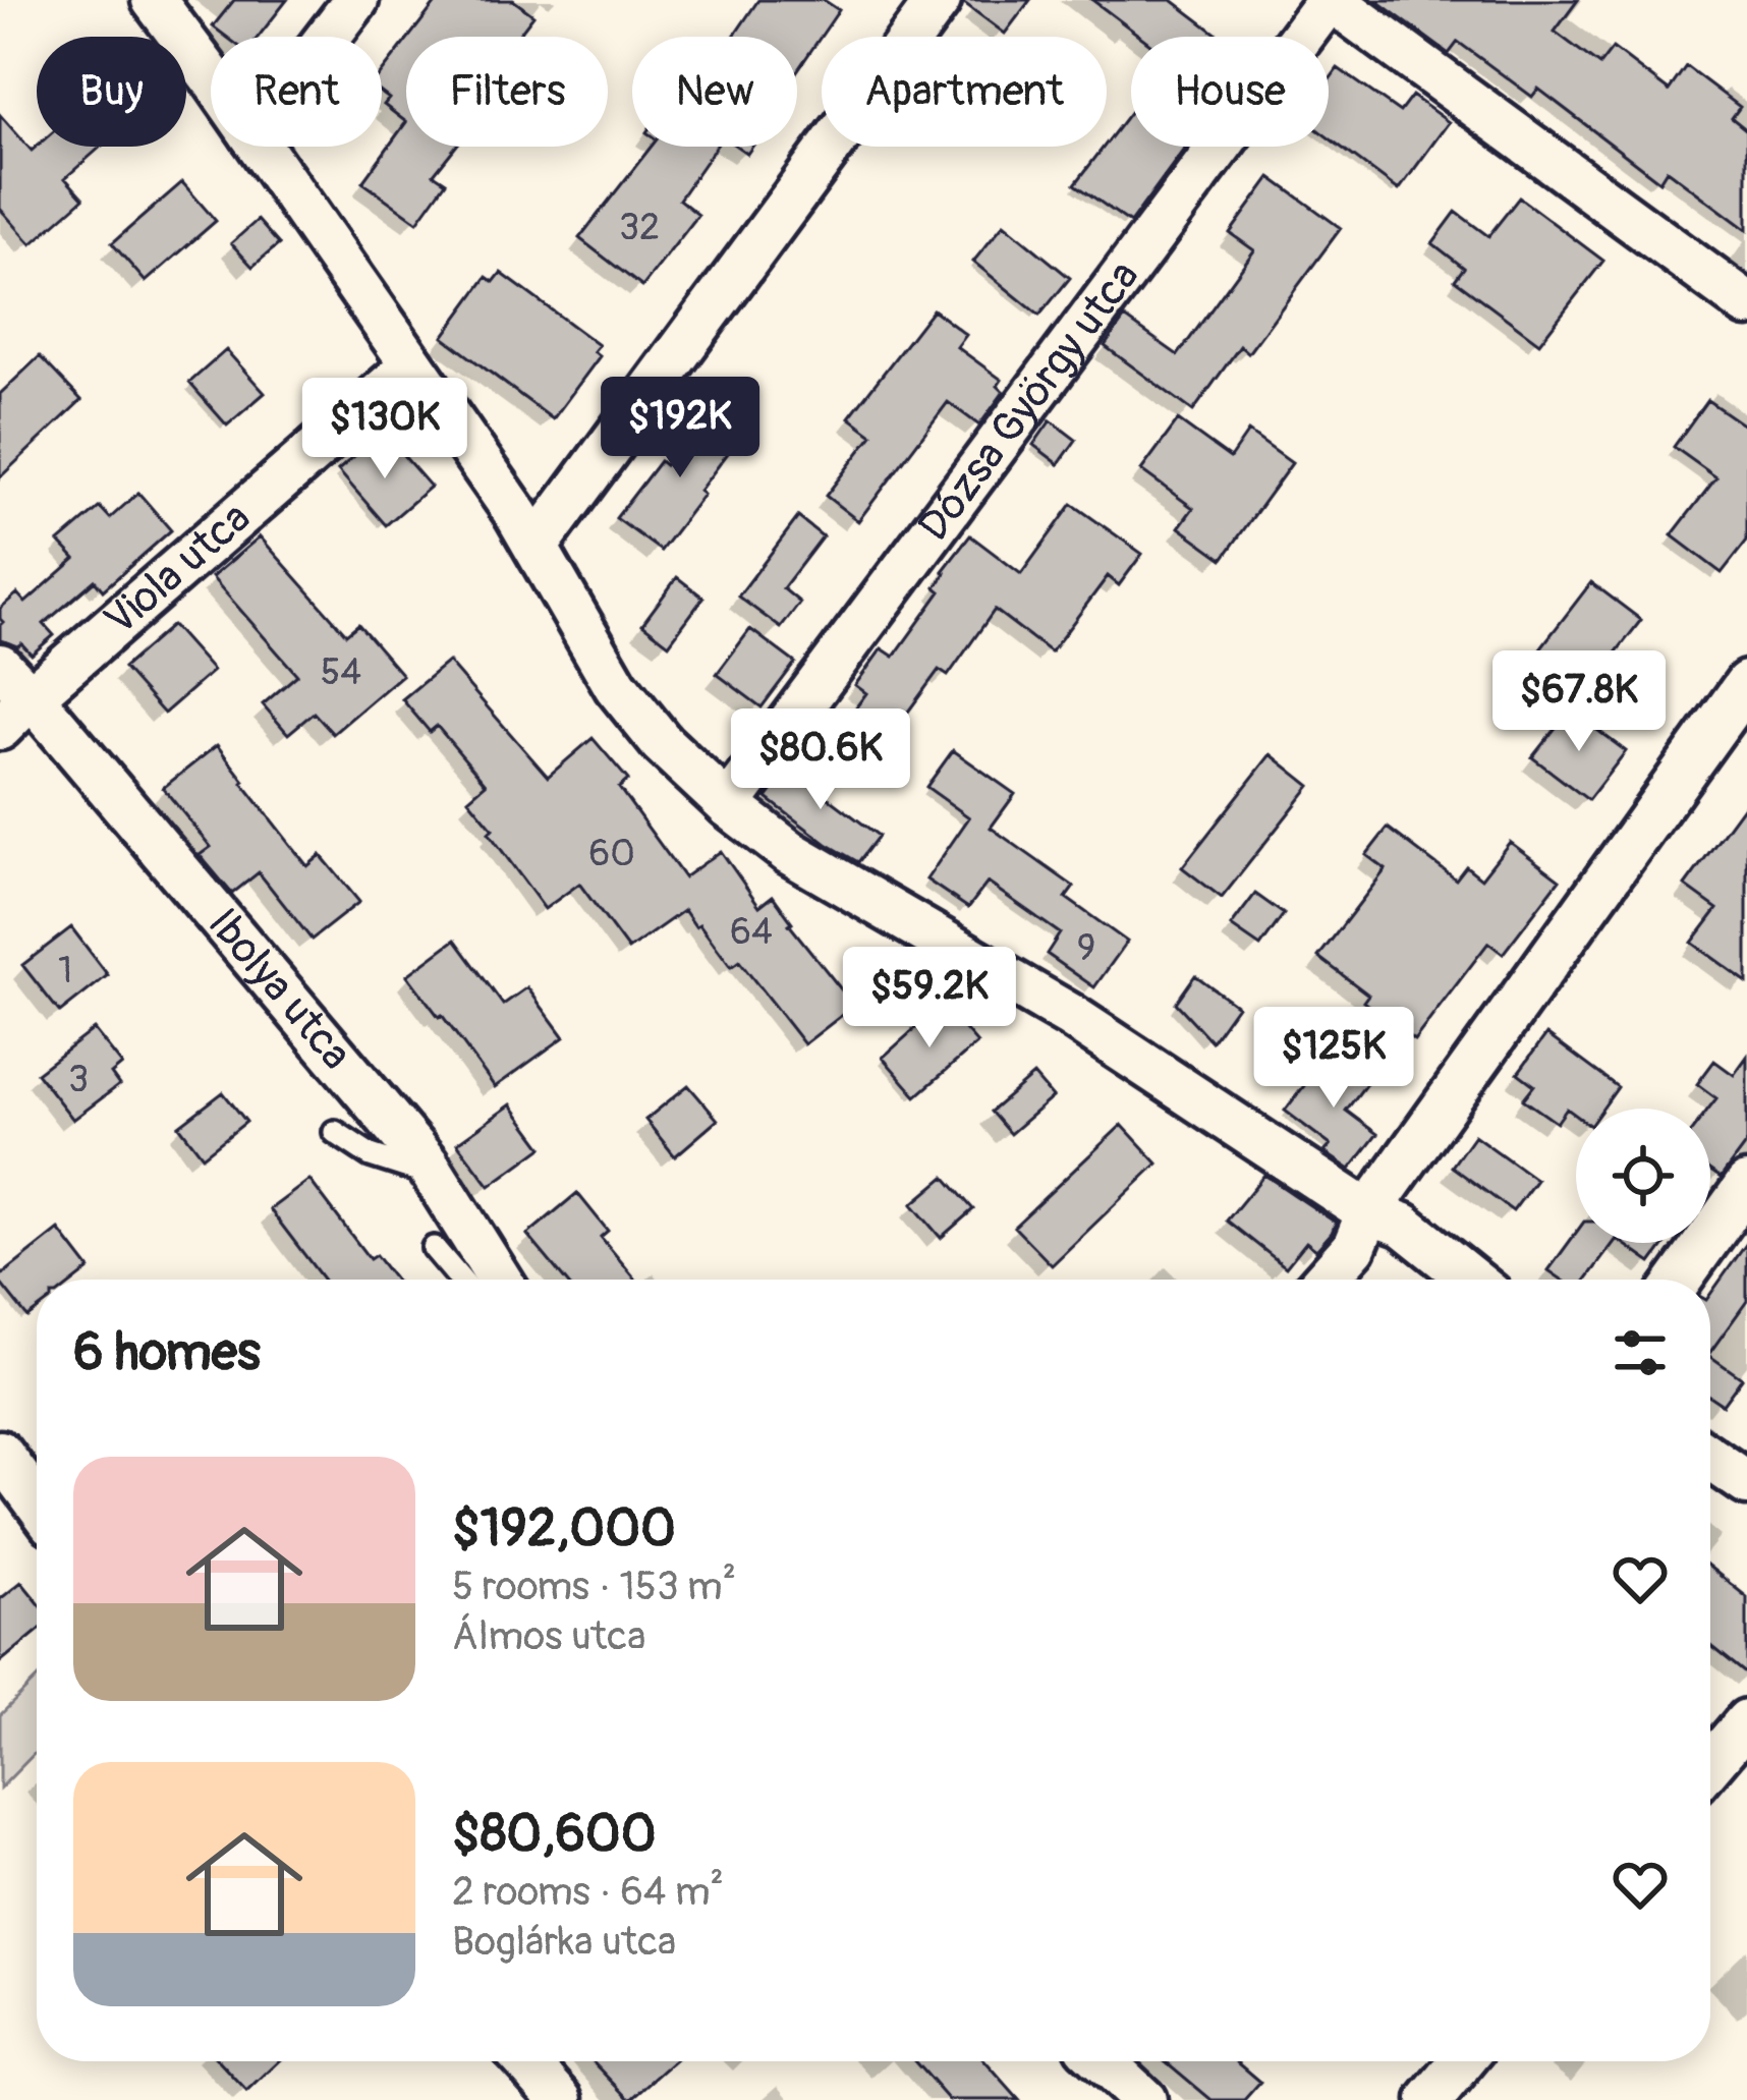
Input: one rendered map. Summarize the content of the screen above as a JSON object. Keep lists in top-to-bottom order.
{
  "streets": {
    "street": ["Dózsa György utca", "Viola utca", "Ibolya utca"]
  },
  "crossings": [
    ["Viola utca", "Ibolya utca"]
  ],
  "house_numbers": [
    "32",
    "54",
    "60",
    "64",
    "9",
    "1",
    "3"
  ],
  "page": {
    "chip": [
      "Buy",
      "Rent",
      "Filters",
      "New",
      "Apartment",
      "House"
    ],
    "price": [
      "$192K",
      "$130K",
      "$67.8K",
      "$80.6K",
      "$59.2K",
      "$125K"
    ],
    "heading": "6 homes",
    "list": [
      {
        "name": "$192,000",
        "note": "5 rooms · 153 m² · Álmos utca"
      },
      {
        "name": "$80,600",
        "note": "2 rooms · 64 m² · Boglárka utca"
      }
    ]
  }
}
